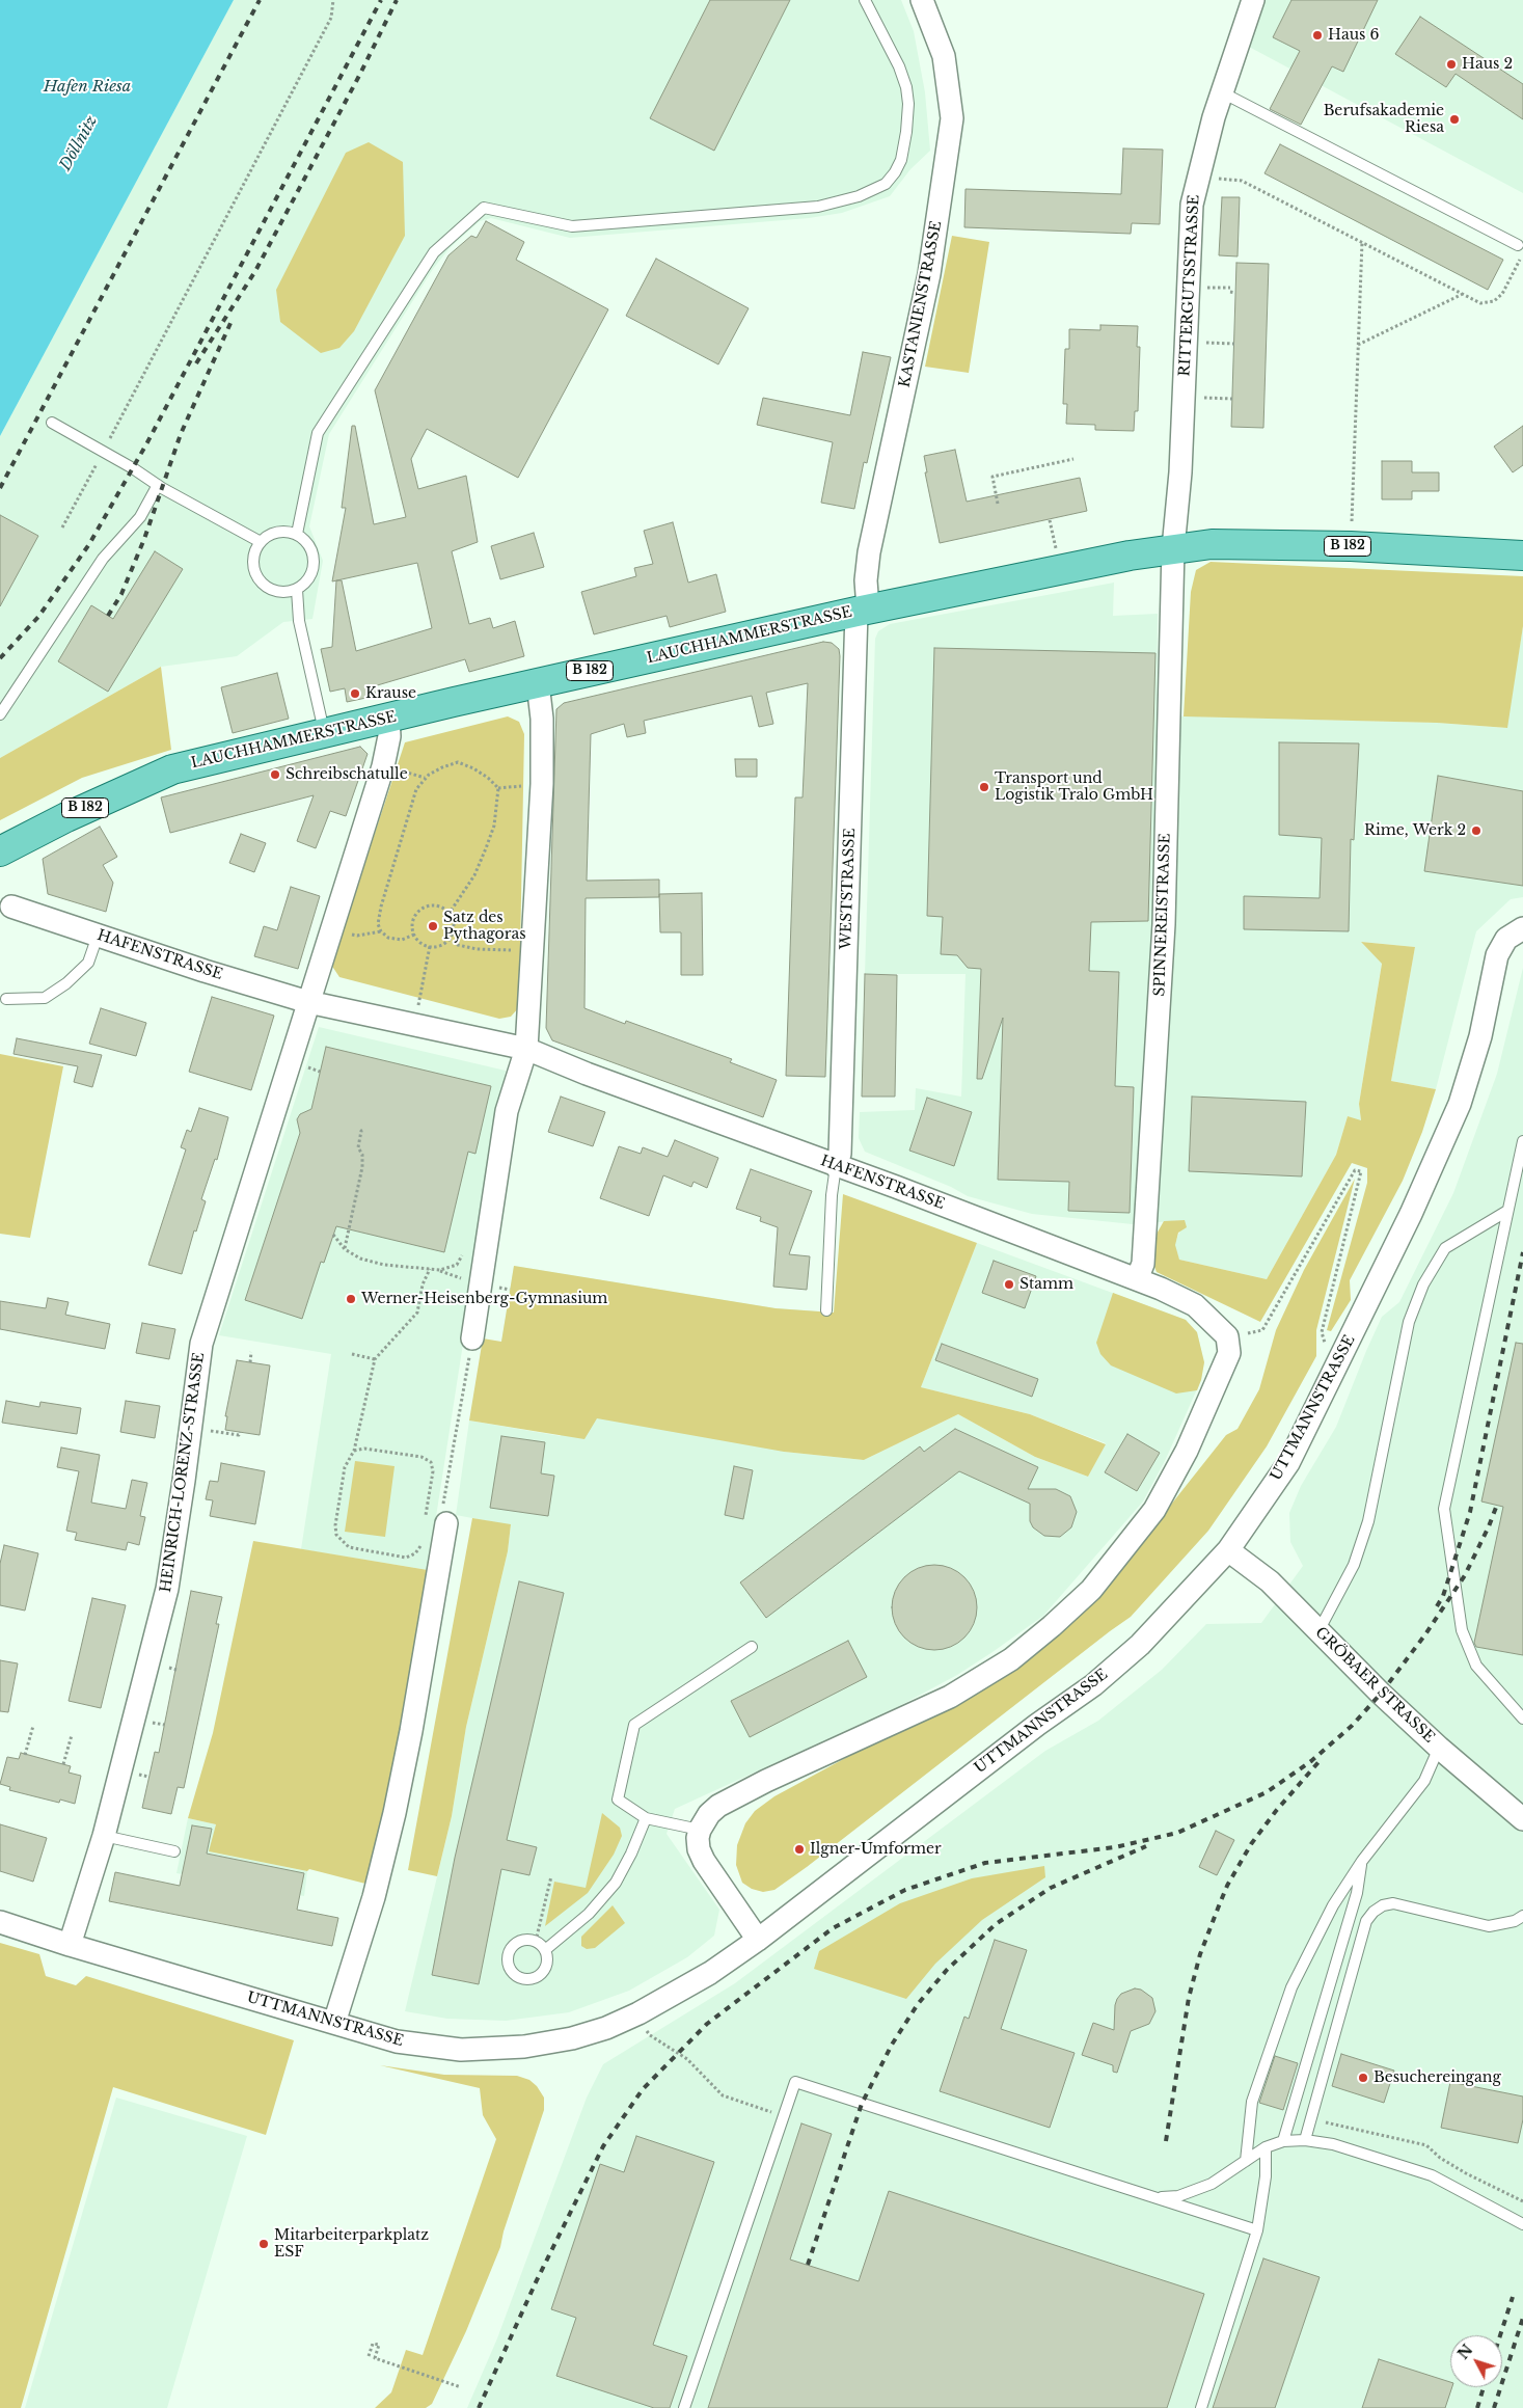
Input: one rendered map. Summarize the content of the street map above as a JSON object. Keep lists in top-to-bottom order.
{
  "streets": {
    "main road": ["B 182", "LAUCHHAMMERSTRASSE"],
    "street": [
      "RITTERGUTSSTRASSE",
      "KASTANIENSTRASSE",
      "WESTSTRASSE",
      "SPINNEREISTRASSE",
      "HAFENSTRASSE",
      "UTTMANNSTRASSE",
      "HEINRICH-LORENZ-STRASSE",
      "GRÖBAER STRASSE"
    ]
  },
  "crossings": [
    ["RITTERGUTSSTRASSE", "LAUCHHAMMERSTRASSE"],
    ["RITTERGUTSSTRASSE", "SPINNEREISTRASSE"],
    ["KASTANIENSTRASSE", "LAUCHHAMMERSTRASSE"],
    ["KASTANIENSTRASSE", "WESTSTRASSE"],
    ["LAUCHHAMMERSTRASSE", "WESTSTRASSE"],
    ["LAUCHHAMMERSTRASSE", "SPINNEREISTRASSE"],
    ["LAUCHHAMMERSTRASSE", "HEINRICH-LORENZ-STRASSE"],
    ["WESTSTRASSE", "HAFENSTRASSE"],
    ["SPINNEREISTRASSE", "HAFENSTRASSE"],
    ["HAFENSTRASSE", "HEINRICH-LORENZ-STRASSE"],
    ["UTTMANNSTRASSE", "HEINRICH-LORENZ-STRASSE"],
    ["UTTMANNSTRASSE", "GRÖBAER STRASSE"]
  ],
  "water": ["Hafen Riesa", "Döllnitz"],
  "places": [
    "Haus 6",
    "Haus 2",
    "Berufsakademie Riesa",
    "Krause",
    "Schreibschatulle",
    "Transport und Logistik Tralo GmbH",
    "Rime, Werk 2",
    "Satz des Pythagoras",
    "Stamm",
    "Werner-Heisenberg-Gymnasium",
    "Ilgner-Umformer",
    "Besuchereingang",
    "Mitarbeiterparkplatz ESF"
  ],
  "north": "top left"
}
